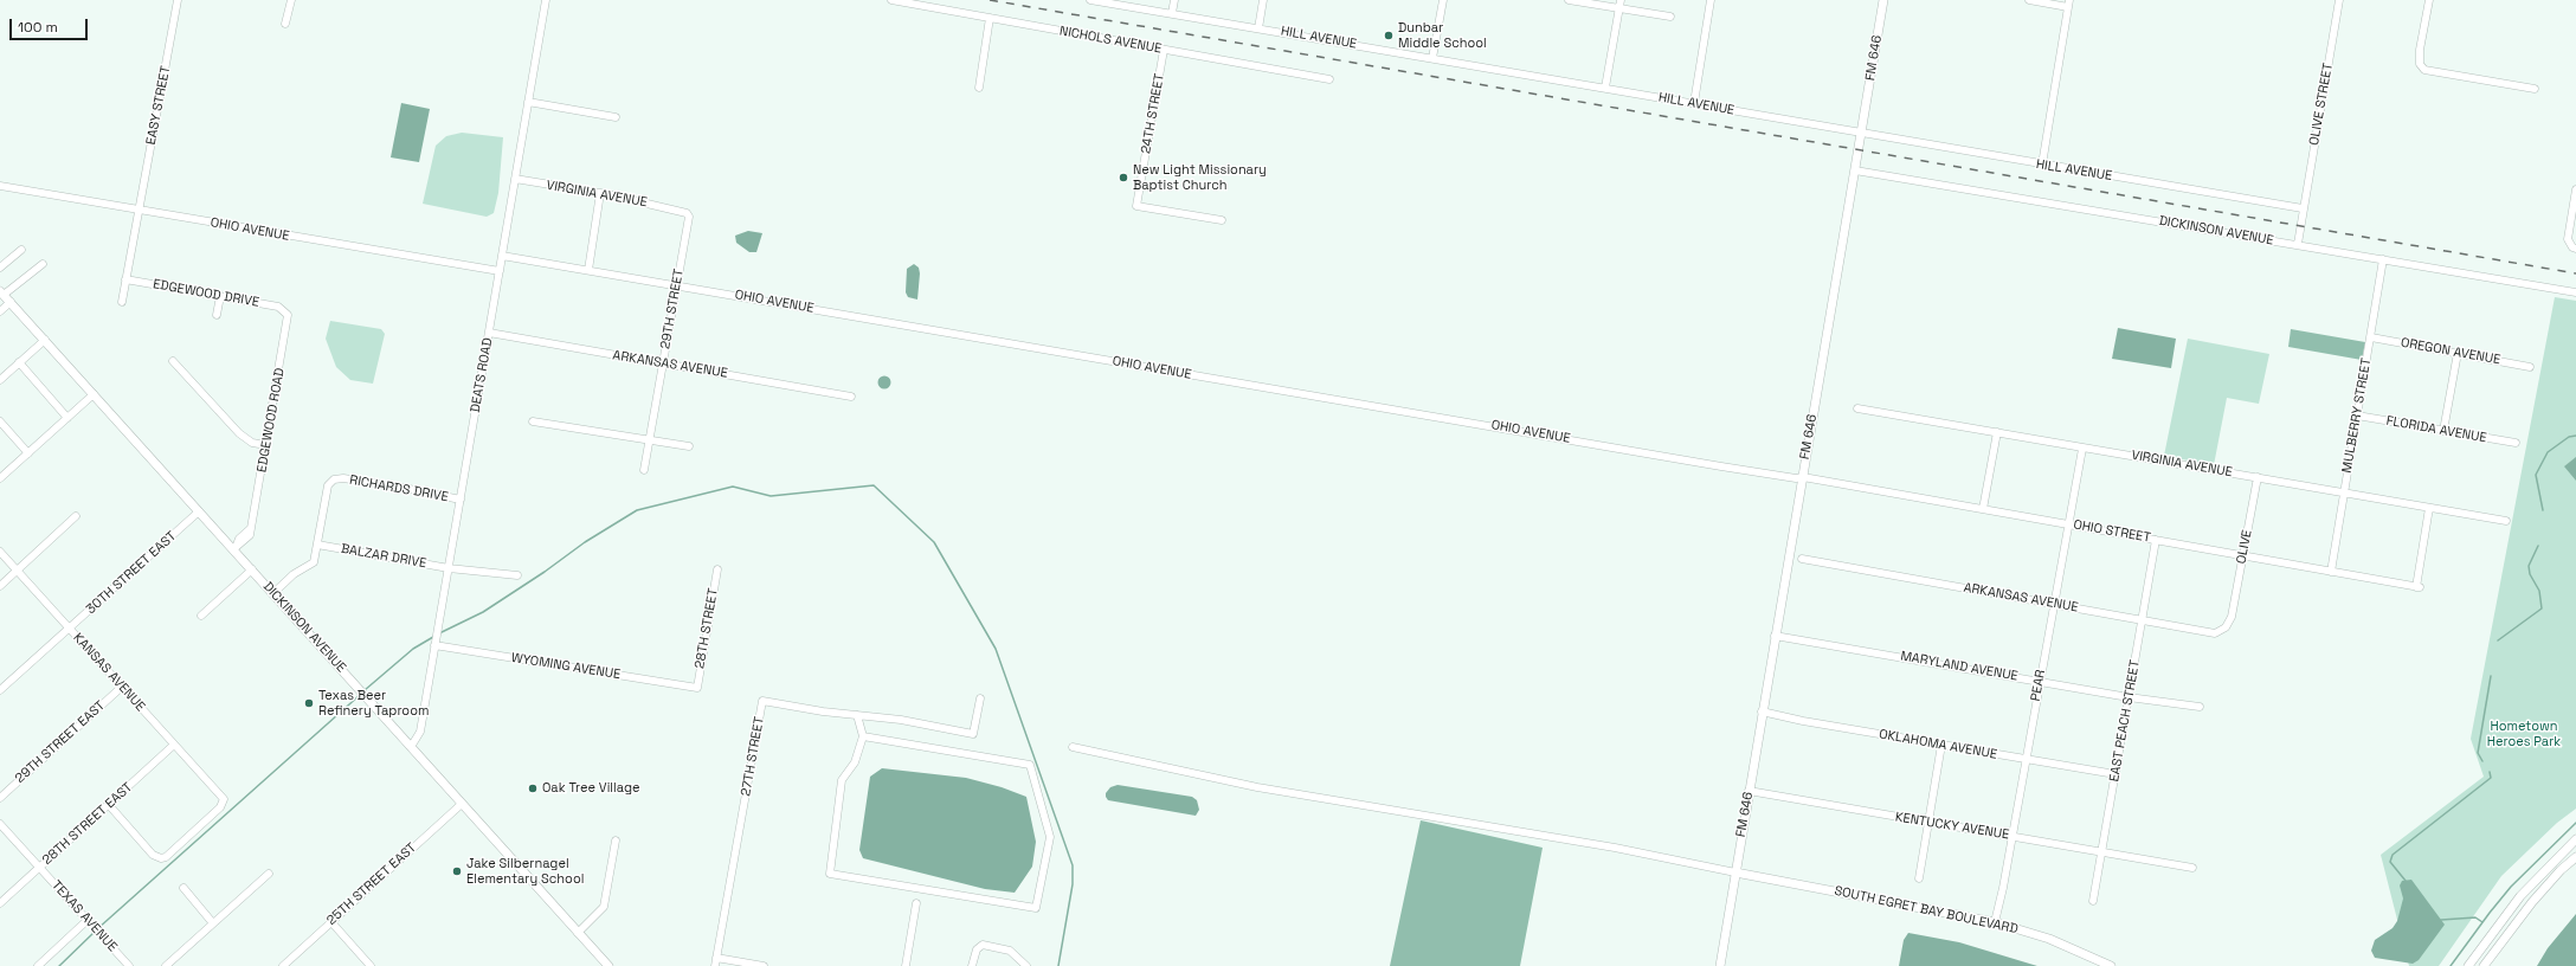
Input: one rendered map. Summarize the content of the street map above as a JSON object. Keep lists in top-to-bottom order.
{
  "streets": {
    "main road": ["FM 646", "DICKINSON AVENUE", "SOUTH EGRET BAY BOULEVARD"],
    "street": [
      "HILL AVENUE",
      "NICHOLS AVENUE",
      "OLIVE STREET",
      "EASY STREET",
      "24TH STREET",
      "VIRGINIA AVENUE",
      "OHIO AVENUE",
      "EDGEWOOD DRIVE",
      "29TH STREET",
      "OREGON AVENUE",
      "ARKANSAS AVENUE",
      "DEATS ROAD",
      "MULBERRY STREET",
      "EDGEWOOD ROAD",
      "FLORIDA AVENUE",
      "RICHARDS DRIVE",
      "OHIO STREET",
      "OLIVE",
      "BALZAR DRIVE",
      "30TH STREET EAST",
      "28TH STREET",
      "WYOMING AVENUE",
      "MARYLAND AVENUE",
      "KANSAS AVENUE",
      "PEAR",
      "EAST PEACH STREET",
      "29TH STREET EAST",
      "OKLAHOMA AVENUE",
      "27TH STREET",
      "28TH STREET EAST",
      "KENTUCKY AVENUE",
      "25TH STREET EAST",
      "TEXAS AVENUE"
    ]
  },
  "crossings": [
    ["HILL AVENUE", "FM 646"],
    ["HILL AVENUE", "OLIVE STREET"],
    ["NICHOLS AVENUE", "24TH STREET"],
    ["FM 646", "OHIO AVENUE"],
    ["FM 646", "DICKINSON AVENUE"],
    ["FM 646", "OHIO STREET"],
    ["FM 646", "MARYLAND AVENUE"],
    ["FM 646", "OKLAHOMA AVENUE"],
    ["FM 646", "KENTUCKY AVENUE"],
    ["FM 646", "SOUTH EGRET BAY BOULEVARD"],
    ["OLIVE STREET", "DICKINSON AVENUE"],
    ["EASY STREET", "OHIO AVENUE"],
    ["EASY STREET", "EDGEWOOD DRIVE"],
    ["VIRGINIA AVENUE", "29TH STREET"],
    ["VIRGINIA AVENUE", "DEATS ROAD"],
    ["VIRGINIA AVENUE", "MULBERRY STREET"],
    ["VIRGINIA AVENUE", "OHIO STREET"],
    ["VIRGINIA AVENUE", "OLIVE"],
    ["VIRGINIA AVENUE", "PEAR"],
    ["OHIO AVENUE", "29TH STREET"],
    ["OHIO AVENUE", "DEATS ROAD"],
    ["OHIO AVENUE", "OHIO STREET"],
    ["DICKINSON AVENUE", "DEATS ROAD"],
    ["DICKINSON AVENUE", "MULBERRY STREET"],
    ["DICKINSON AVENUE", "EDGEWOOD ROAD"],
    ["DICKINSON AVENUE", "RICHARDS DRIVE"],
    ["DICKINSON AVENUE", "30TH STREET EAST"],
    ["DICKINSON AVENUE", "25TH STREET EAST"],
    ["EDGEWOOD DRIVE", "EDGEWOOD ROAD"],
    ["29TH STREET", "ARKANSAS AVENUE"],
    ["OREGON AVENUE", "MULBERRY STREET"],
    ["ARKANSAS AVENUE", "DEATS ROAD"],
    ["ARKANSAS AVENUE", "OLIVE"],
    ["ARKANSAS AVENUE", "PEAR"],
    ["ARKANSAS AVENUE", "EAST PEACH STREET"],
    ["DEATS ROAD", "RICHARDS DRIVE"],
    ["DEATS ROAD", "BALZAR DRIVE"],
    ["DEATS ROAD", "WYOMING AVENUE"],
    ["MULBERRY STREET", "FLORIDA AVENUE"],
    ["MULBERRY STREET", "OHIO STREET"],
    ["RICHARDS DRIVE", "BALZAR DRIVE"],
    ["OHIO STREET", "OLIVE"],
    ["OHIO STREET", "PEAR"],
    ["OHIO STREET", "EAST PEACH STREET"],
    ["30TH STREET EAST", "KANSAS AVENUE"],
    ["28TH STREET", "WYOMING AVENUE"],
    ["MARYLAND AVENUE", "PEAR"],
    ["MARYLAND AVENUE", "EAST PEACH STREET"],
    ["KANSAS AVENUE", "29TH STREET EAST"],
    ["KANSAS AVENUE", "28TH STREET EAST"],
    ["PEAR", "OKLAHOMA AVENUE"],
    ["PEAR", "KENTUCKY AVENUE"],
    ["PEAR", "SOUTH EGRET BAY BOULEVARD"],
    ["EAST PEACH STREET", "OKLAHOMA AVENUE"],
    ["EAST PEACH STREET", "KENTUCKY AVENUE"],
    ["28TH STREET EAST", "TEXAS AVENUE"]
  ],
  "parks": ["Hometown Heroes Park"],
  "places": [
    "Dunbar Middle School",
    "New Light Missionary Baptist Church",
    "Texas Beer Refinery Taproom",
    "Oak Tree Village",
    "Jake Silbernagel Elementary School"
  ],
  "scale_bar": "100 m"
}
